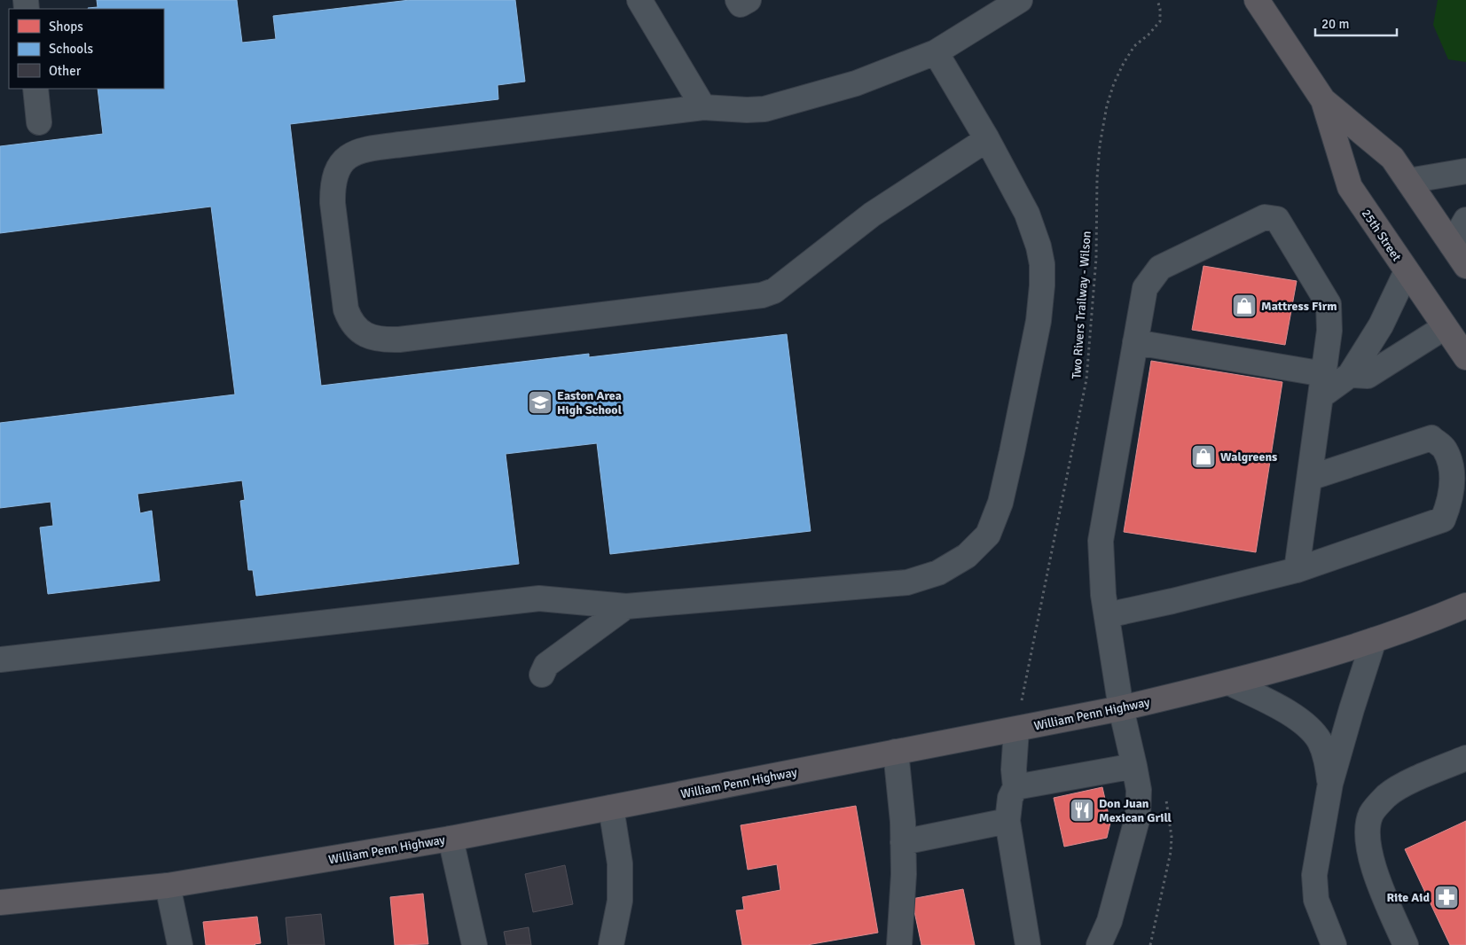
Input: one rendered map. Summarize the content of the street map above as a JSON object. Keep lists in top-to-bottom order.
{
  "streets": {
    "main road": ["25th Street", "William Penn Highway"],
    "path": ["Two Rivers Trailway - Wilson"]
  },
  "crossings": [
    ["Two Rivers Trailway - Wilson", "William Penn Highway"]
  ],
  "places": {
    "shop": ["Mattress Firm", "Walgreens"],
    "school or university": ["Easton Area High School"],
    "restaurant": ["Don Juan Mexican Grill"],
    "pharmacy": ["Rite Aid"]
  },
  "legend": ["Shops", "Schools", "Other"],
  "scale_bar": "20 m"
}
